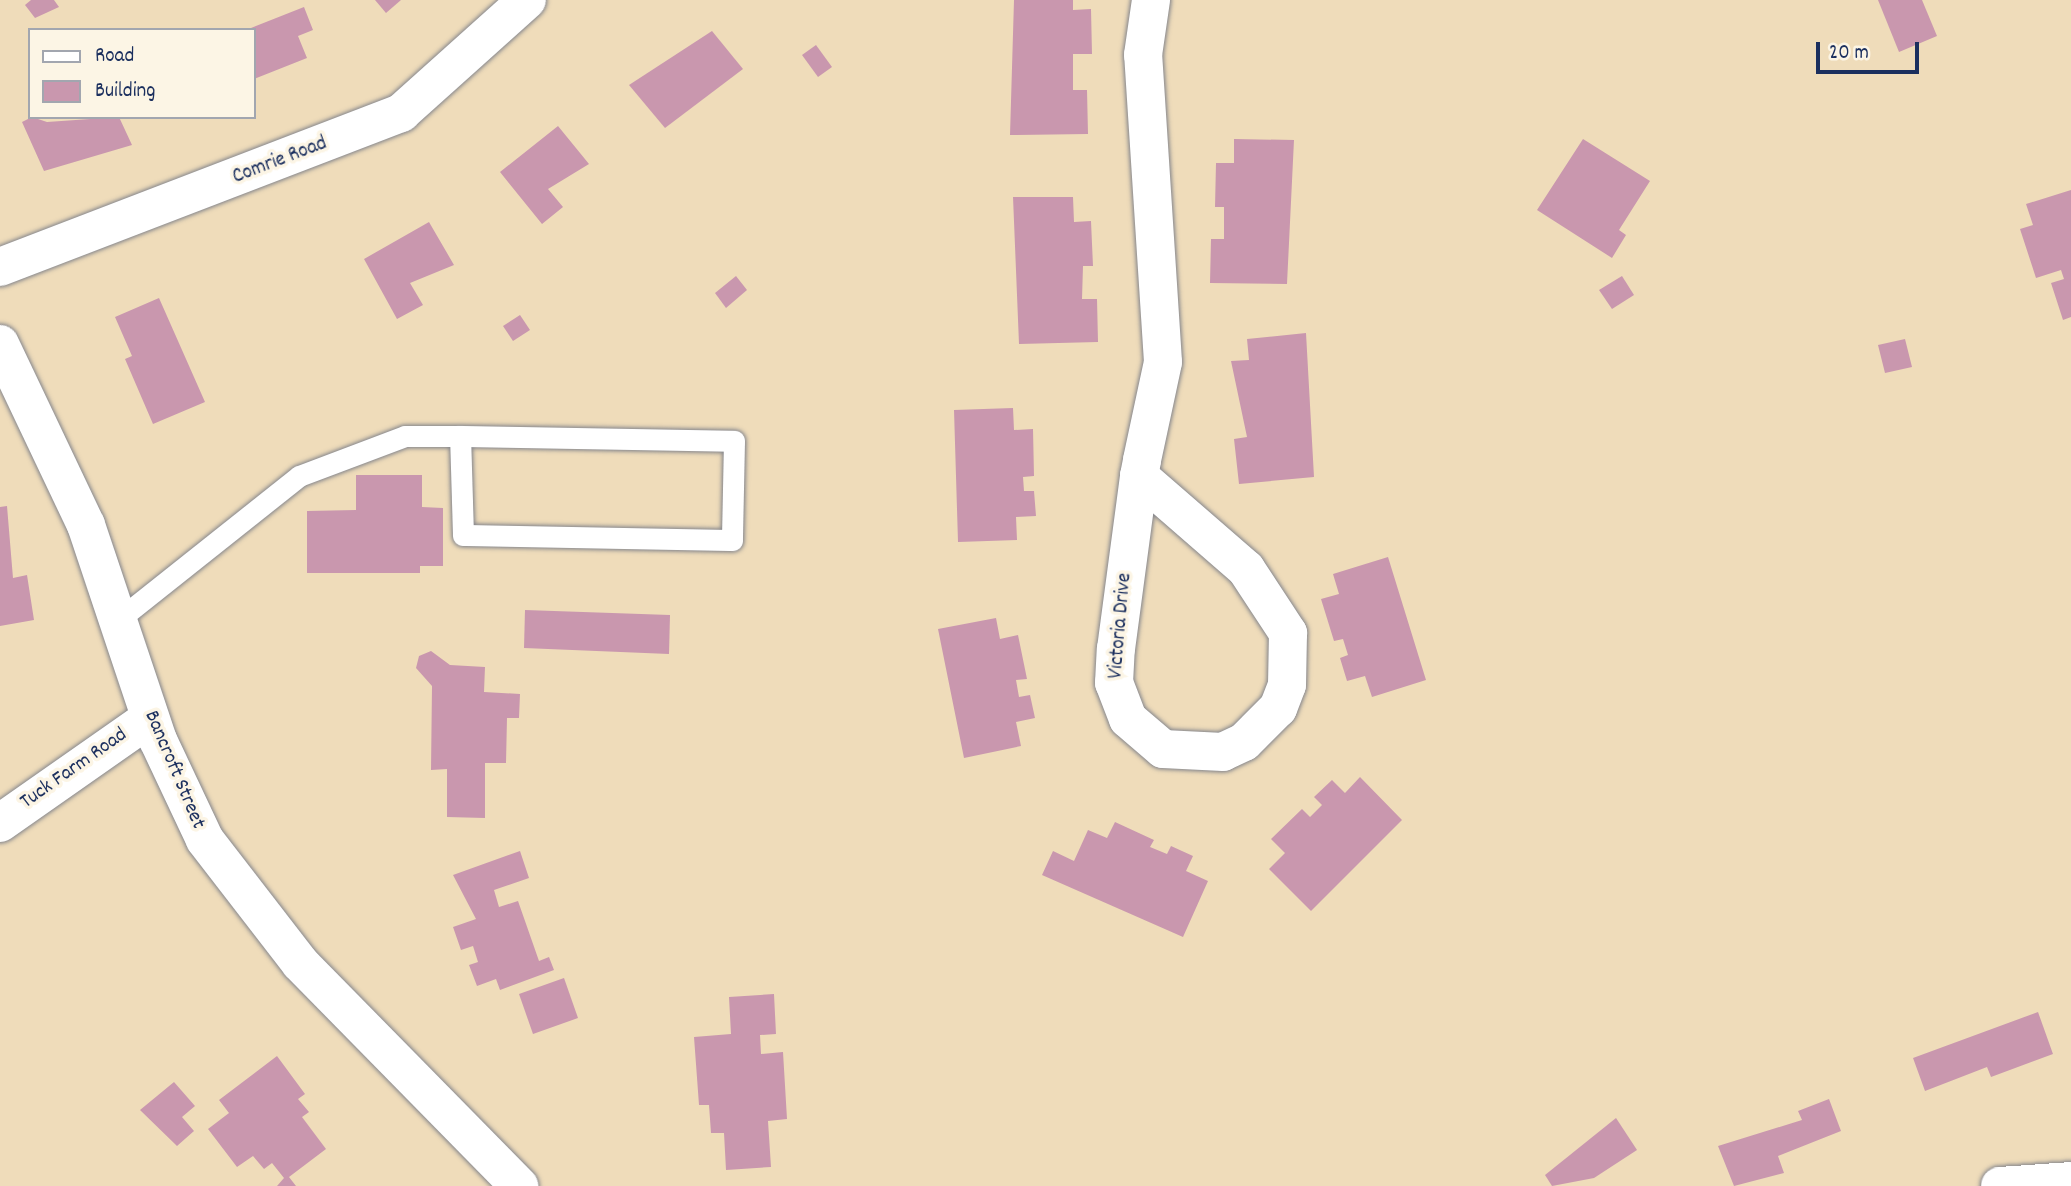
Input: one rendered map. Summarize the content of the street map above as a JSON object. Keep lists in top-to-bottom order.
{
  "streets": {
    "street": [
      "Comrie Road",
      "Victoria Drive",
      "Tuck Farm Road",
      "Bancroft Street"
    ]
  },
  "crossings": [
    ["Tuck Farm Road", "Bancroft Street"]
  ],
  "legend": ["Road", "Building"],
  "scale_bar": "20 m"
}
